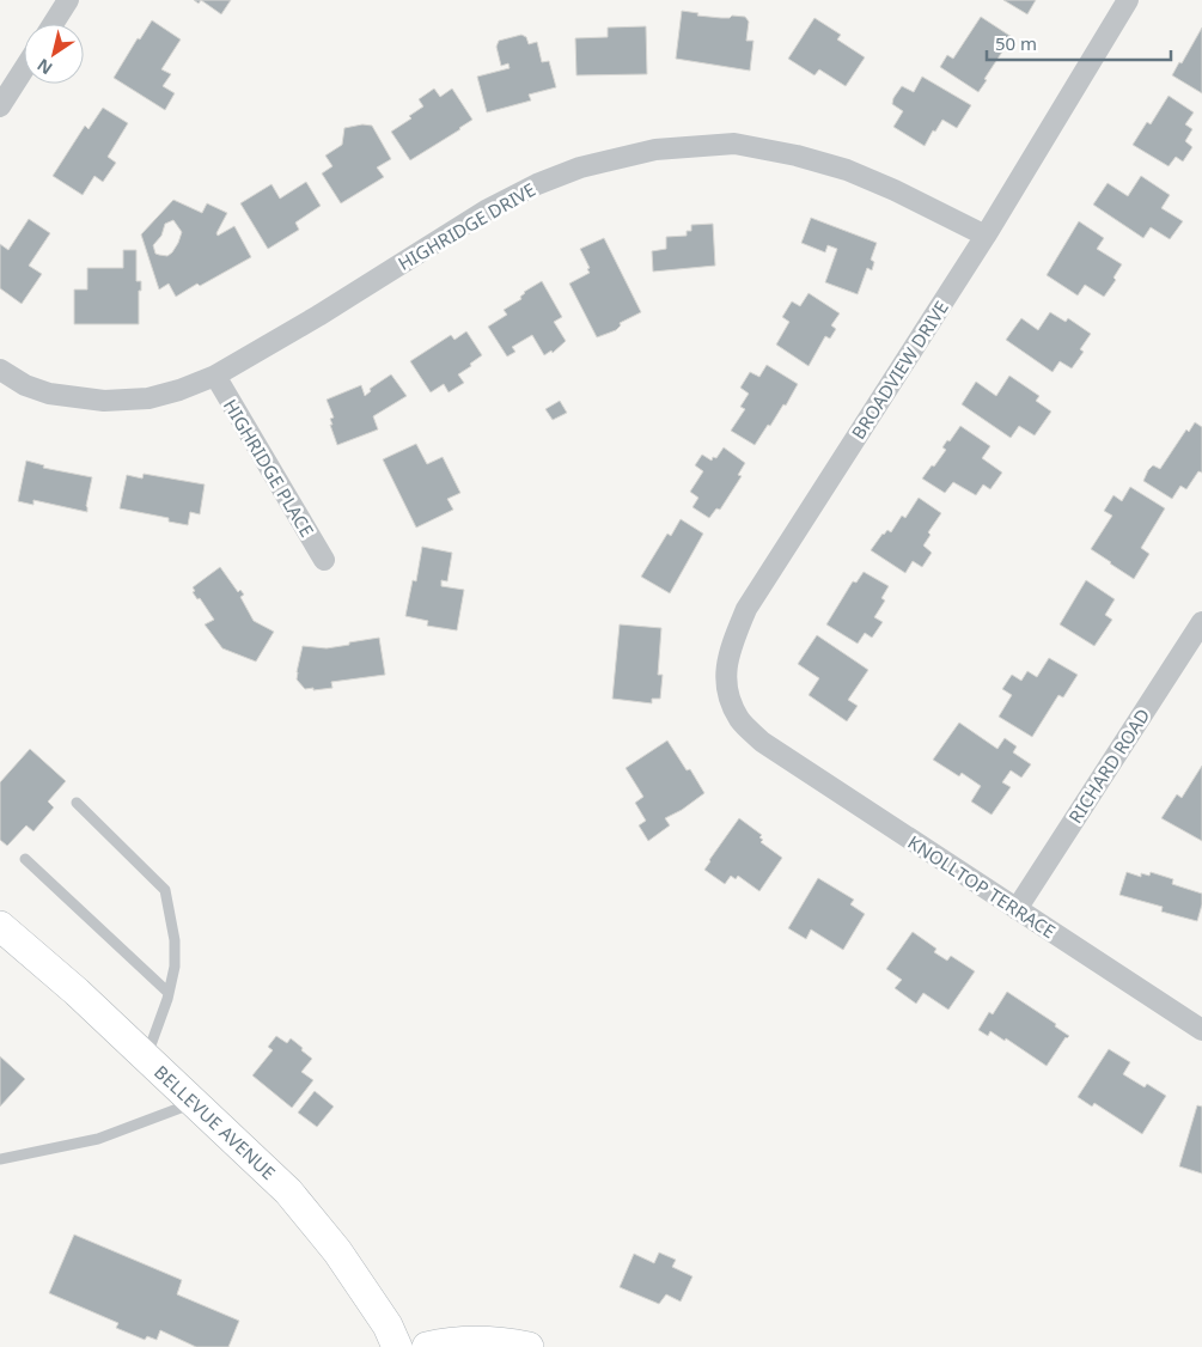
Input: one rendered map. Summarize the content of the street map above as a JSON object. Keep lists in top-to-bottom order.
{
  "streets": {
    "street": [
      "HIGHRIDGE DRIVE",
      "BROADVIEW DRIVE",
      "HIGHRIDGE PLACE",
      "RICHARD ROAD",
      "KNOLLTOP TERRACE",
      "BELLEVUE AVENUE"
    ]
  },
  "crossings": [
    ["HIGHRIDGE DRIVE", "BROADVIEW DRIVE"],
    ["HIGHRIDGE DRIVE", "HIGHRIDGE PLACE"],
    ["BROADVIEW DRIVE", "KNOLLTOP TERRACE"],
    ["RICHARD ROAD", "KNOLLTOP TERRACE"]
  ],
  "scale_bar": "50 m",
  "north": "bottom left"
}
